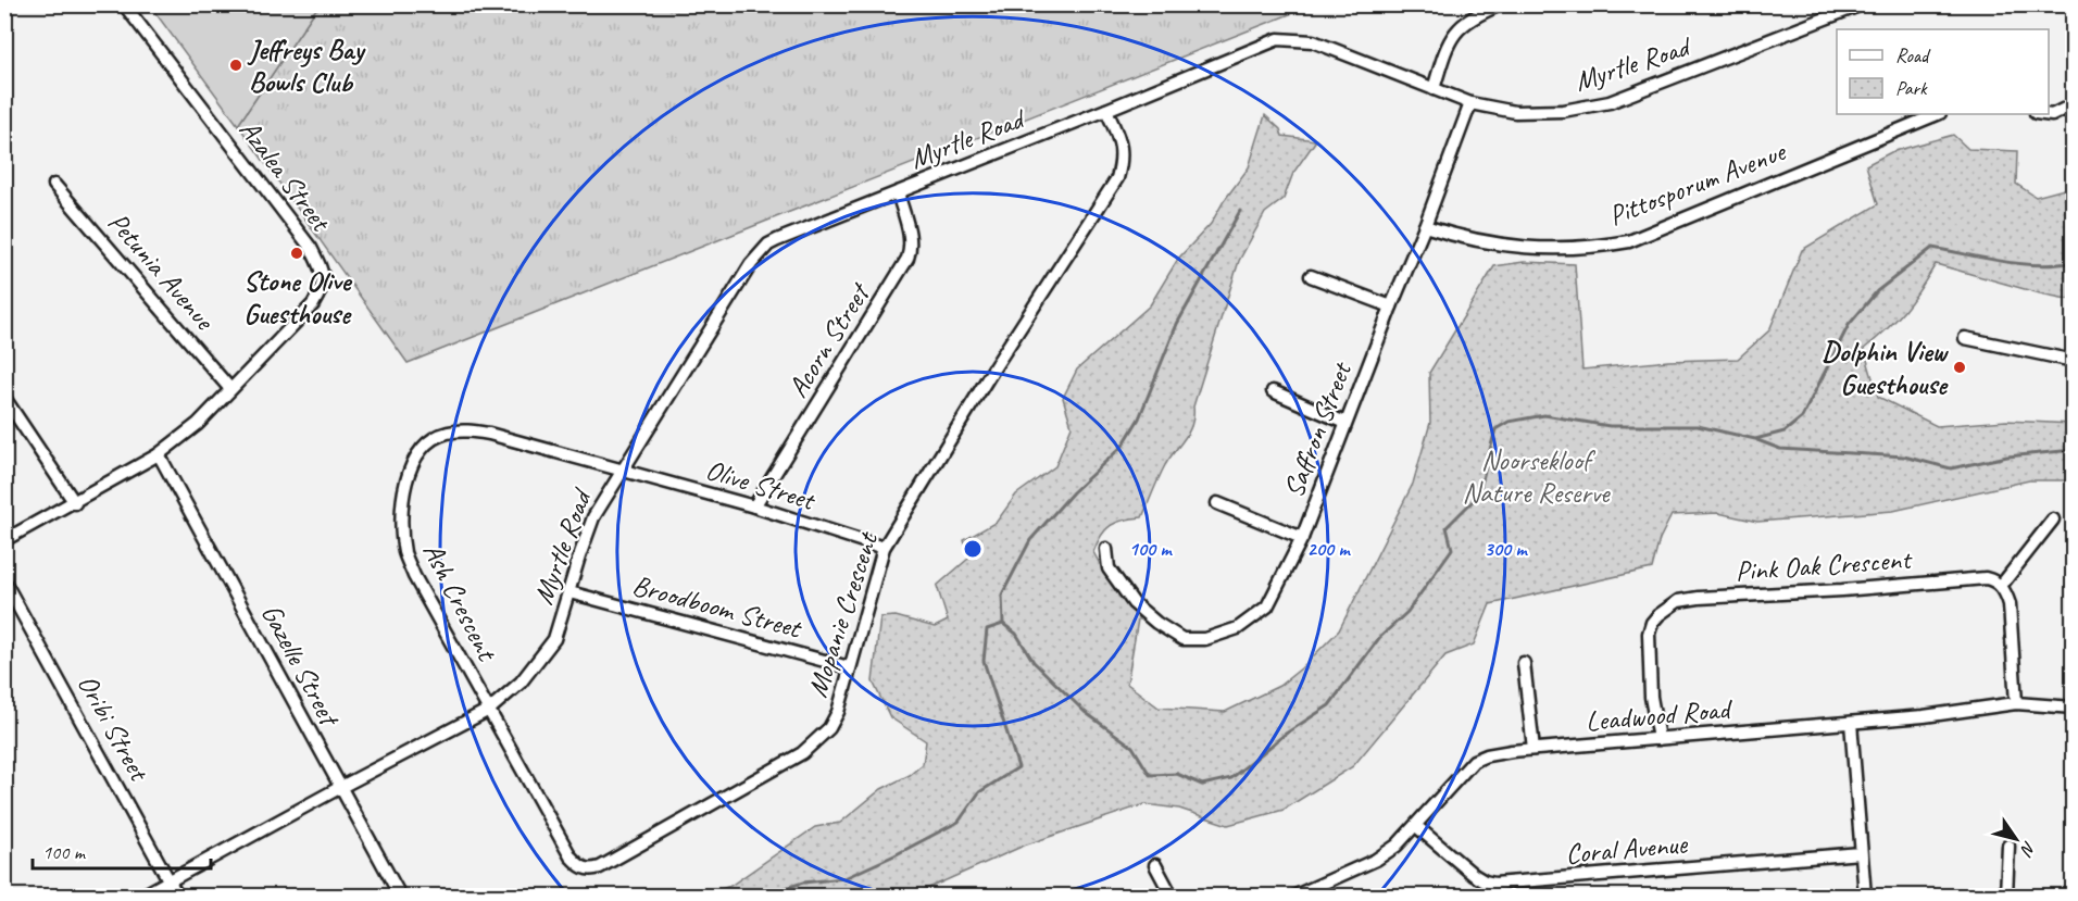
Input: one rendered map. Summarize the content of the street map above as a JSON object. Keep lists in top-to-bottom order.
{
  "streets": {
    "street": [
      "Myrtle Road",
      "Azalea Street",
      "Pittosporum Avenue",
      "Petunia Avenue",
      "Acorn Street",
      "Saffron Street",
      "Olive Street",
      "Pink Oak Crescent",
      "Ash Crescent",
      "Broodboom Street",
      "Mopanie Crescent",
      "Gazelle Street",
      "Leadwood Road",
      "Oribi Street",
      "Coral Avenue"
    ]
  },
  "crossings": [
    ["Myrtle Road", "Acorn Street"],
    ["Myrtle Road", "Saffron Street"],
    ["Myrtle Road", "Olive Street"],
    ["Myrtle Road", "Ash Crescent"],
    ["Myrtle Road", "Broodboom Street"],
    ["Myrtle Road", "Mopanie Crescent"],
    ["Myrtle Road", "Gazelle Street"],
    ["Myrtle Road", "Oribi Street"],
    ["Azalea Street", "Petunia Avenue"],
    ["Pittosporum Avenue", "Saffron Street"],
    ["Acorn Street", "Olive Street"],
    ["Olive Street", "Ash Crescent"],
    ["Olive Street", "Mopanie Crescent"],
    ["Pink Oak Crescent", "Leadwood Road"],
    ["Ash Crescent", "Mopanie Crescent"],
    ["Broodboom Street", "Mopanie Crescent"],
    ["Leadwood Road", "Coral Avenue"]
  ],
  "parks": ["Noorsekloof Nature Reserve"],
  "places": ["Jeffreys Bay Bowls Club", "Stone Olive Guesthouse", "Dolphin View Guesthouse"],
  "legend": ["Road", "Park"],
  "scale_bar": "100 m",
  "north": "bottom right",
  "rings": ["100 m", "200 m", "300 m"]
}
